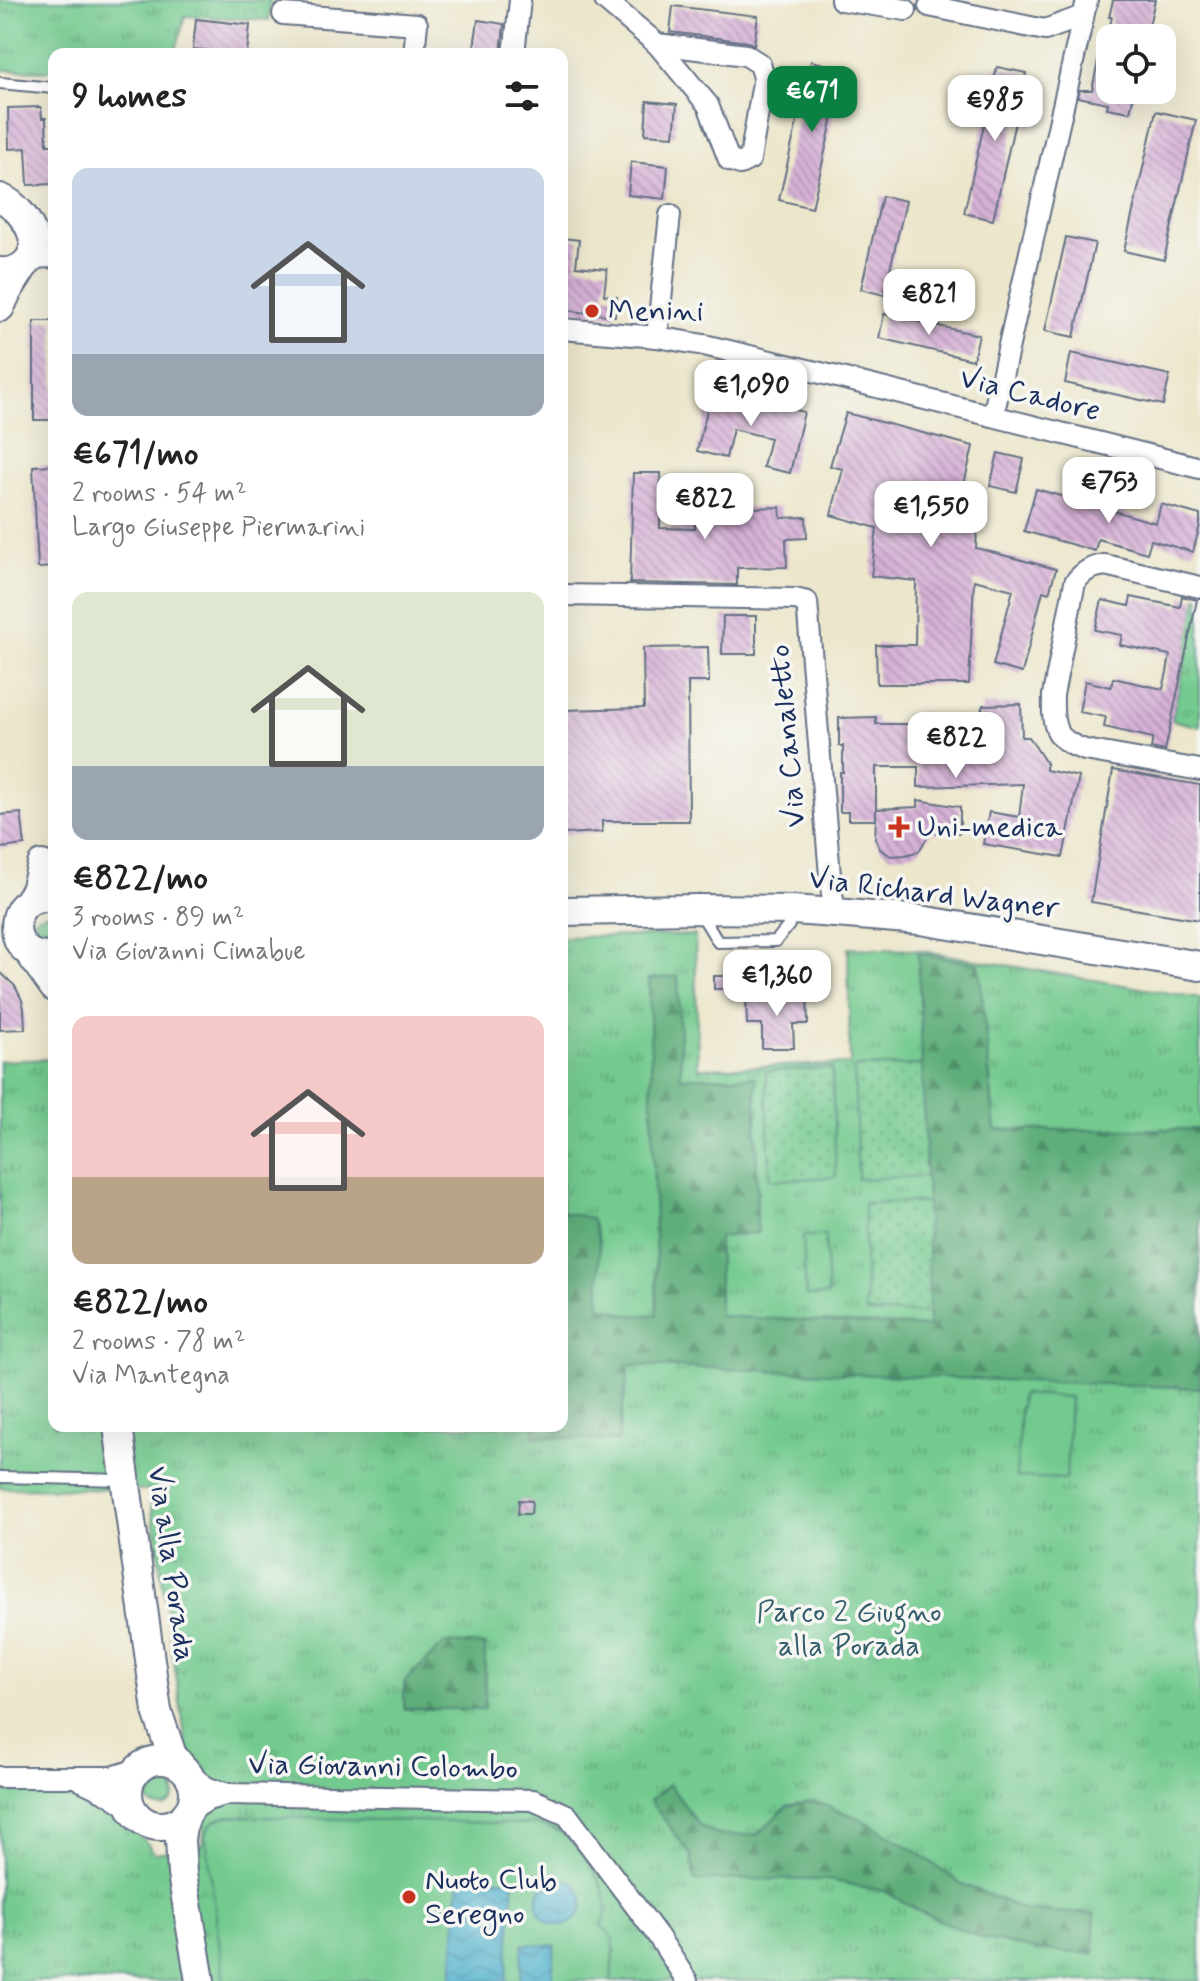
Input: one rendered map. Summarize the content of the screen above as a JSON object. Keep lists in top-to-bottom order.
{
  "streets": {
    "street": [
      "Via Cadore",
      "Via Canaletto",
      "Via Richard Wagner",
      "Via alla Porada",
      "Via Giovanni Colombo"
    ]
  },
  "crossings": [
    ["Via Canaletto", "Via Richard Wagner"],
    ["Via alla Porada", "Via Giovanni Colombo"]
  ],
  "parks": ["Parco 2 Giugno alla Porada"],
  "places": {
    "other": ["Menini", "Nuoto Club Seregno"],
    "health": ["Uni-medica"]
  },
  "page": {
    "heading": "9 homes",
    "price": [
      "€671",
      "€985",
      "€821",
      "€1,090",
      "€753",
      "€822",
      "€1,550",
      "€822",
      "€1,360"
    ],
    "list": [
      {
        "name": "€671/mo",
        "note": "2 rooms · 54 m² · Largo Giuseppe Piermarini"
      },
      {
        "name": "€822/mo",
        "note": "3 rooms · 89 m² · Via Giovanni Cimabue"
      },
      {
        "name": "€822/mo",
        "note": "2 rooms · 78 m² · Via Mantegna"
      }
    ]
  }
}
